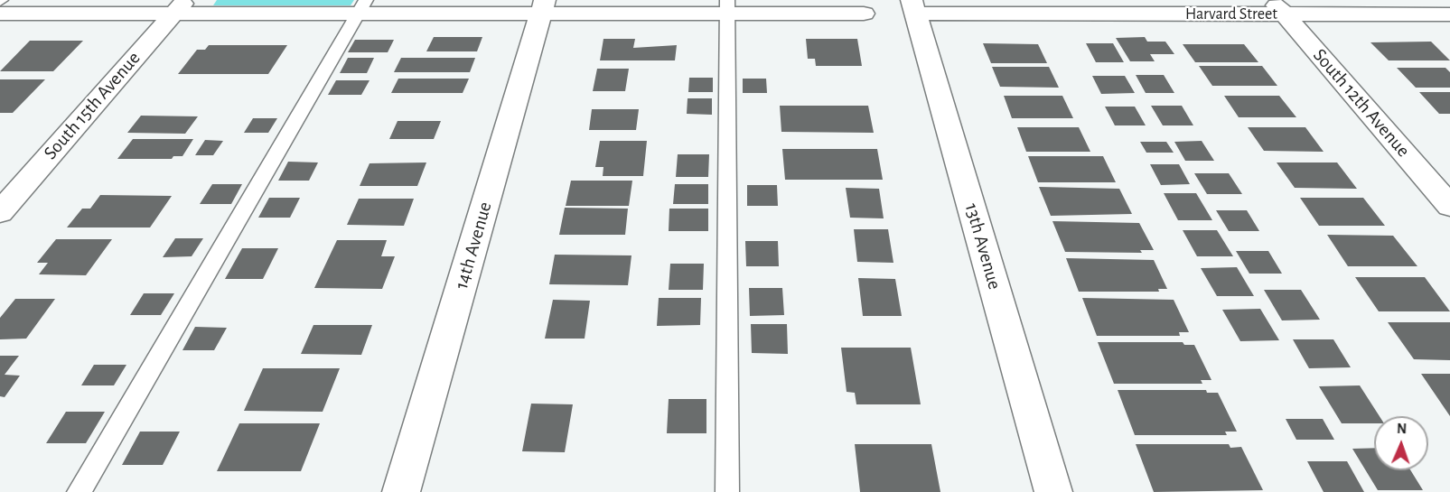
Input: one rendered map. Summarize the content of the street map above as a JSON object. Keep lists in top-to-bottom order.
{
  "streets": {
    "street": [
      "Harvard Street",
      "South 12th Avenue",
      "South 15th Avenue",
      "14th Avenue",
      "13th Avenue"
    ]
  },
  "crossings": [
    ["Harvard Street", "South 12th Avenue"],
    ["Harvard Street", "13th Avenue"]
  ],
  "north": "top"
}
